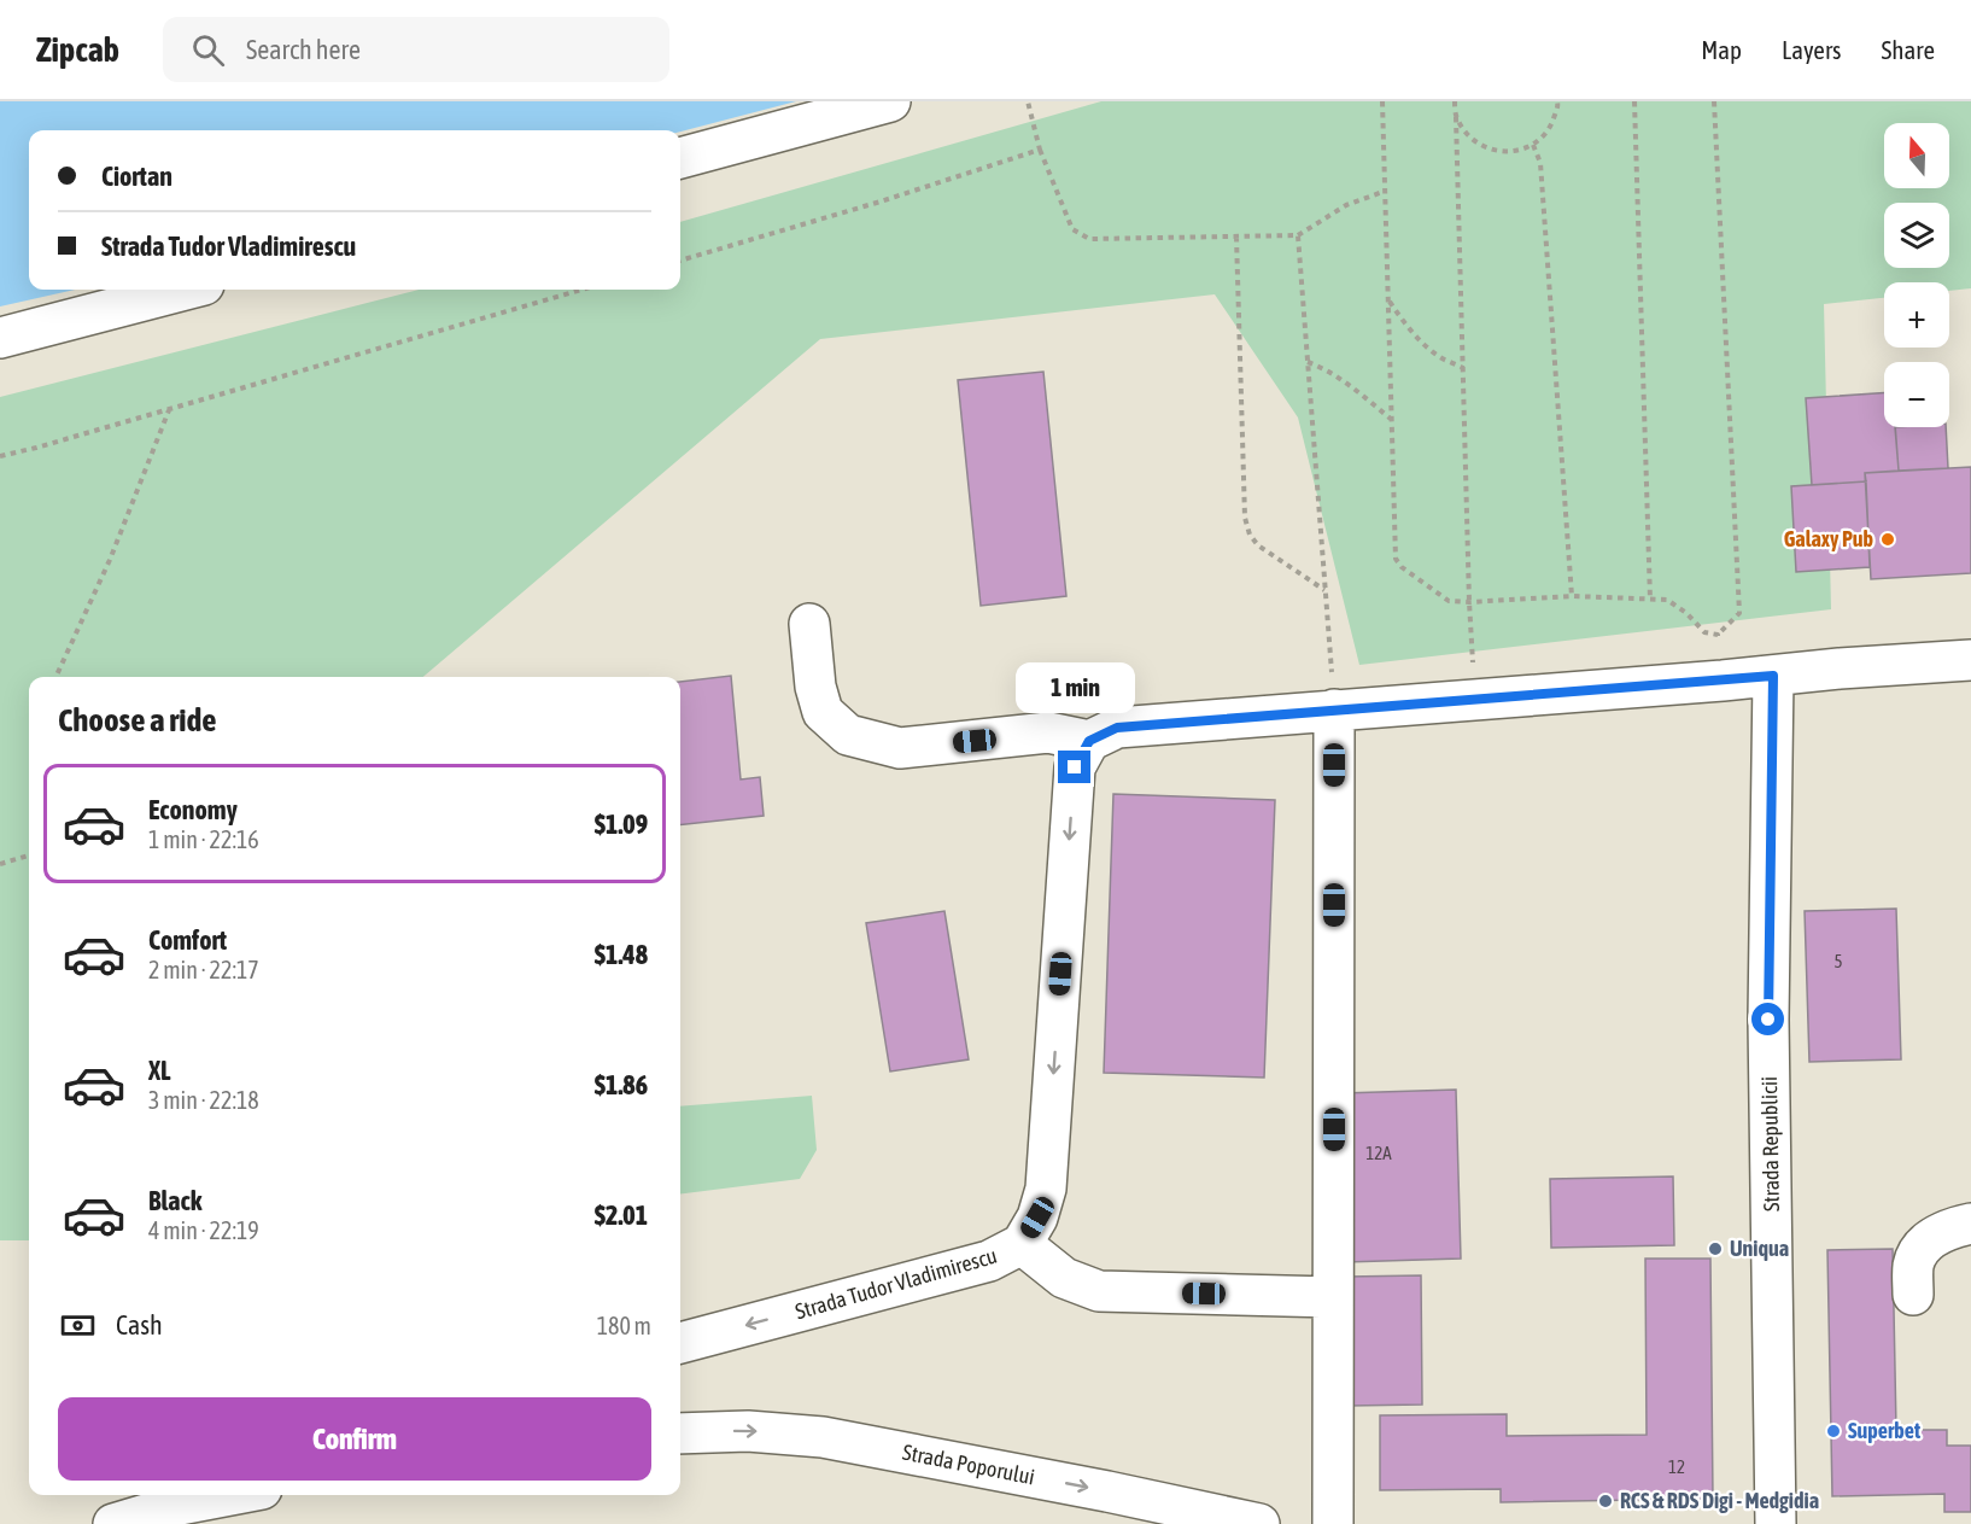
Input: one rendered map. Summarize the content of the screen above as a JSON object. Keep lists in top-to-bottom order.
{
  "streets": {
    "street": ["Strada Republicii", "Strada Tudor Vladimirescu", "Strada Poporului"]
  },
  "one_way": ["Strada Tudor Vladimirescu"],
  "places": [
    "Galaxy Pub",
    "Uniqua",
    "Superbet",
    "RCS & RDS Digi - Medgidia"
  ],
  "house_numbers": ["5", "12A", "12"],
  "north": "top",
  "page": {
    "header": "Zipcab",
    "search": "Search here",
    "nav": ["Map", "Layers", "Share"],
    "map_buttons": ["+", "−"],
    "banner": ["Ciortan", "Strada Tudor Vladimirescu"],
    "bubble": "1 min",
    "heading": "Choose a ride",
    "list": [
      {
        "name": "Economy",
        "note": "1 min · 22:16",
        "value": "$1.09"
      },
      {
        "name": "Comfort",
        "note": "2 min · 22:17",
        "value": "$1.48"
      },
      {
        "name": "XL",
        "note": "3 min · 22:18",
        "value": "$1.86"
      },
      {
        "name": "Black",
        "note": "4 min · 22:19",
        "value": "$2.01"
      }
    ],
    "pay": ["Cash", "180 m"],
    "buttons": "Confirm"
  }
}
